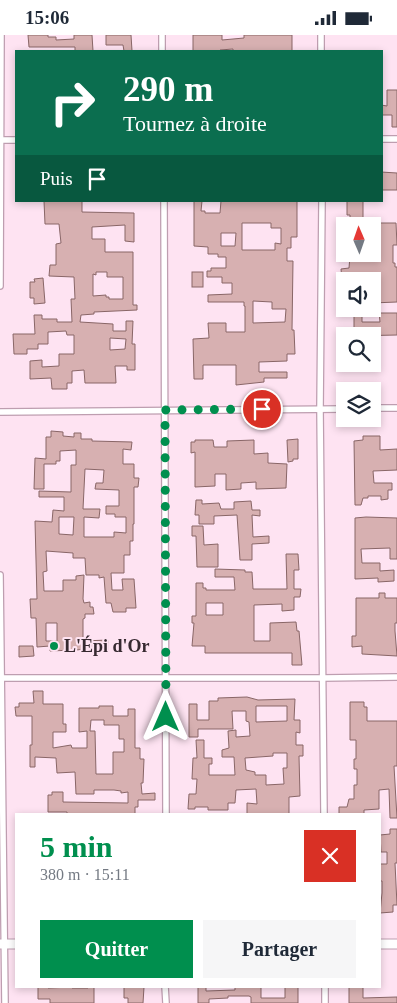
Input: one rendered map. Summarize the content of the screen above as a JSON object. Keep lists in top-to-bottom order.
{
  "places": ["L'Épi d'Or"],
  "north": "top",
  "page": {
    "status": "15:06",
    "turn": ["290 m", "Tournez à droite"],
    "then": "Puis",
    "heading": ["5 min", "380 m · 15:11"],
    "buttons": ["Quitter", "Partager"]
  }
}
